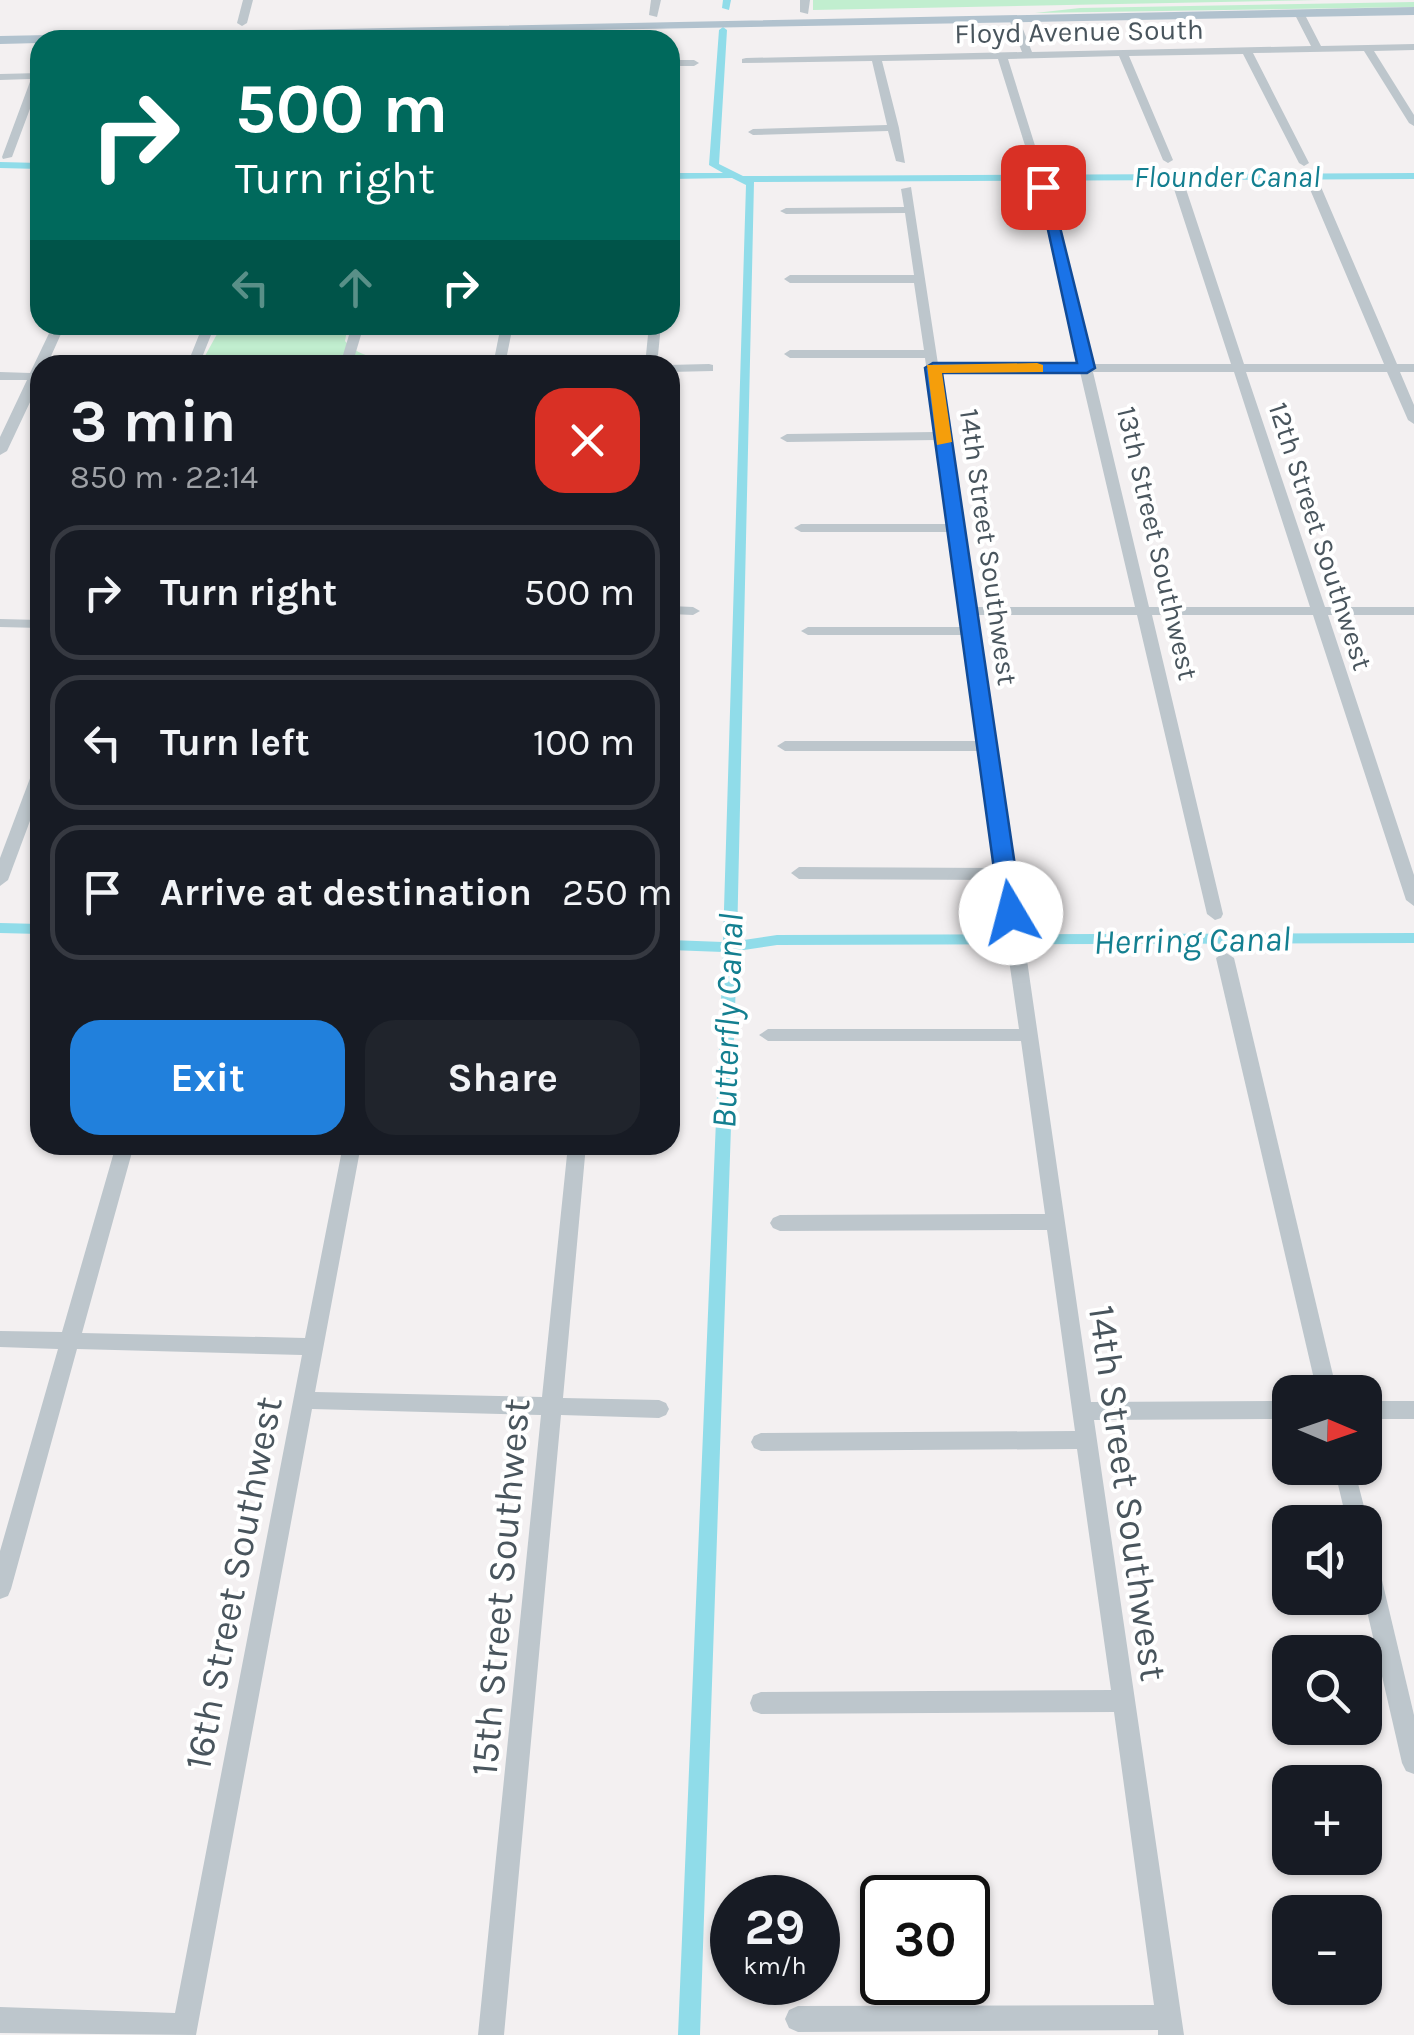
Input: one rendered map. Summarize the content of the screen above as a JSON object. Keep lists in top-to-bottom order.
{
  "streets": {
    "street": [
      "Floyd Avenue South",
      "12th Street Southwest",
      "13th Street Southwest",
      "14th Street Southwest",
      "16th Street Southwest",
      "15th Street Southwest"
    ]
  },
  "water": ["Flounder Canal", "Herring Canal", "Butterfly Canal"],
  "north": "right",
  "page": {
    "turn": ["500 m", "Turn right"],
    "heading": ["3 min", "850 m · 22:14"],
    "list": [
      {
        "name": "Turn right",
        "value": "500 m"
      },
      {
        "name": "Turn left",
        "value": "100 m"
      },
      {
        "name": "Arrive at destination",
        "value": "250 m"
      }
    ],
    "buttons": ["Exit", "Share"],
    "map_buttons": ["+", "−"],
    "speed": "29 km/h",
    "limit": "30"
  }
}
